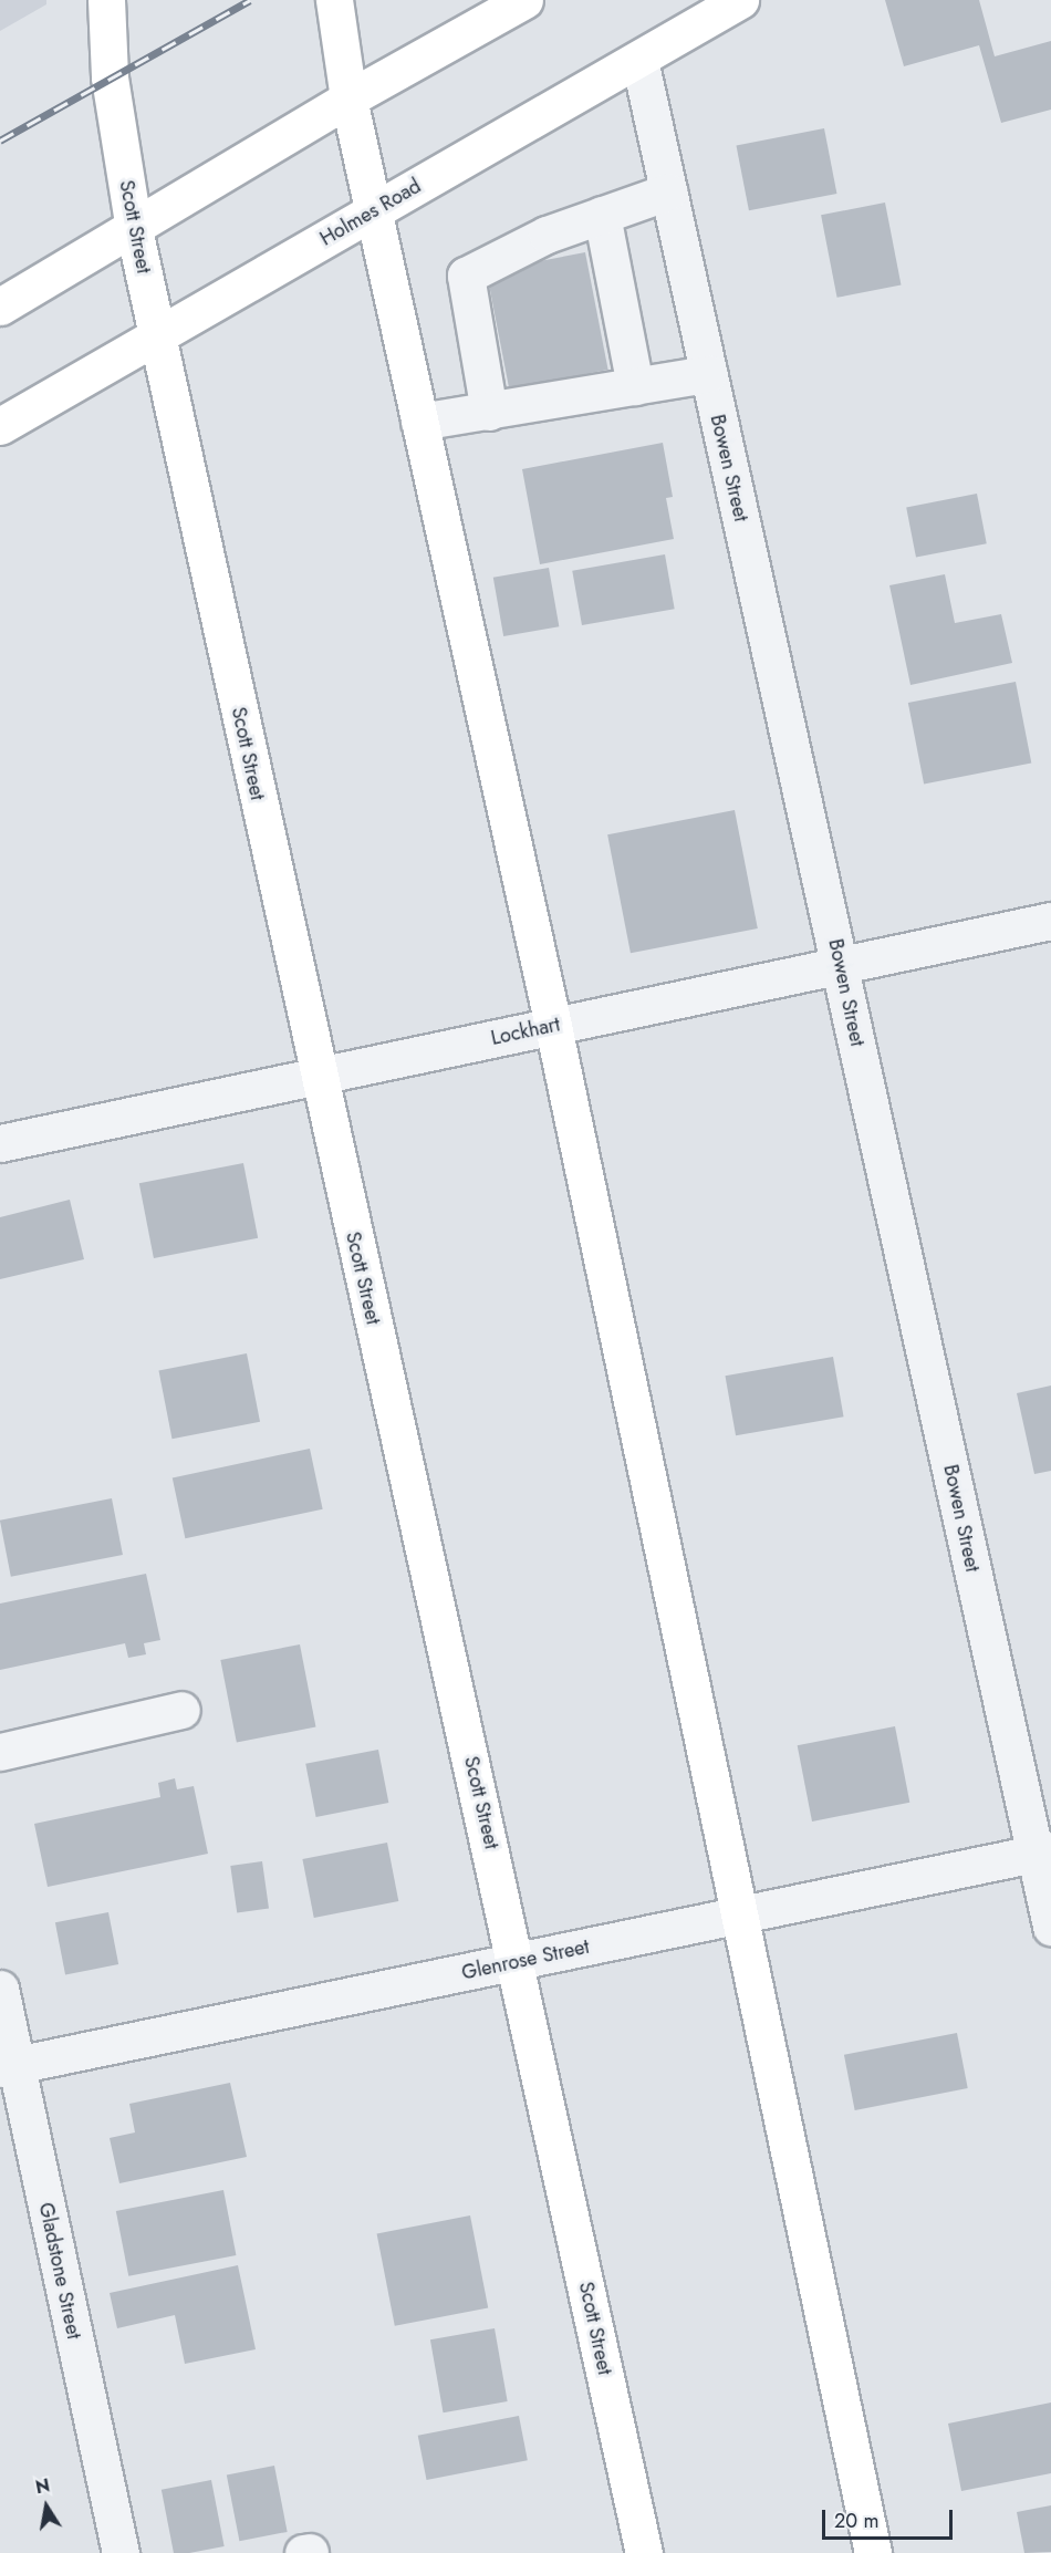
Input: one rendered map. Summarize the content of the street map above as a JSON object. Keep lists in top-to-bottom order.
{
  "streets": {
    "main road": ["Holmes Road", "Scott Street"],
    "street": [
      "Bowen Street",
      "Lockhart",
      "Glenrose Street",
      "Gladstone Street"
    ]
  },
  "crossings": [
    ["Holmes Road", "Scott Street"],
    ["Holmes Road", "Bowen Street"],
    ["Scott Street", "Lockhart"],
    ["Scott Street", "Glenrose Street"],
    ["Bowen Street", "Lockhart"],
    ["Bowen Street", "Glenrose Street"],
    ["Glenrose Street", "Gladstone Street"]
  ],
  "scale_bar": "20 m",
  "north": "top"
}
